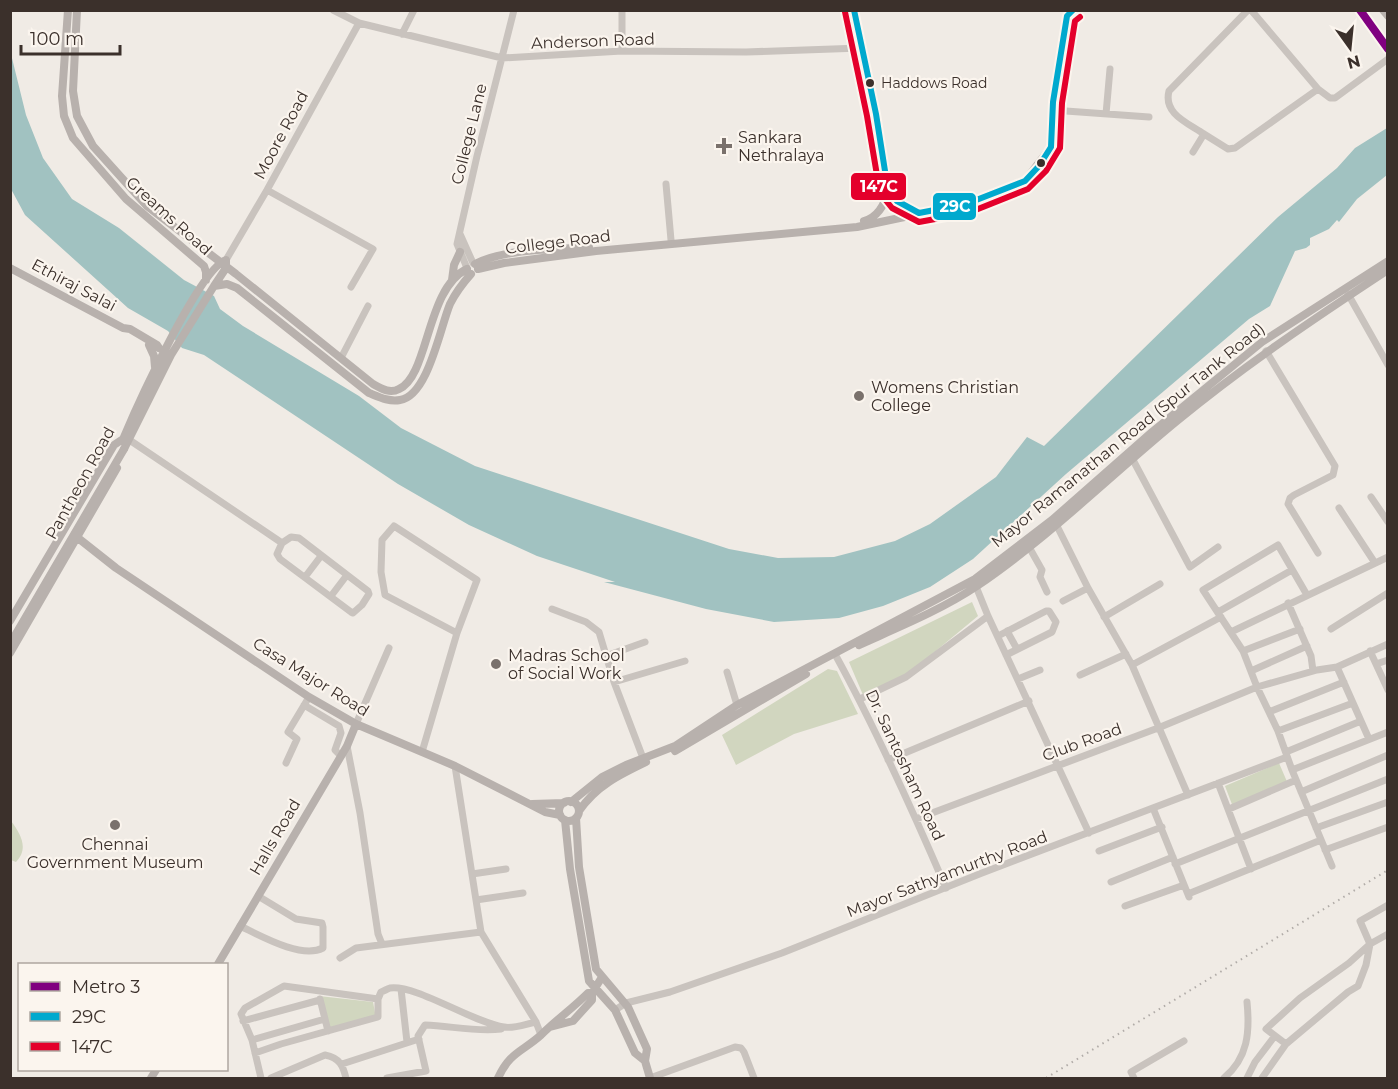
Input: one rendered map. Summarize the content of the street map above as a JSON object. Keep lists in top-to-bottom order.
{
  "streets": {
    "main road": [
      "Greams Road",
      "College Road",
      "Ethiraj Salai",
      "Mayor Ramanathan Road (Spur Tank Road)",
      "Pantheon Road",
      "Casa Major Road",
      "Halls Road"
    ],
    "street": [
      "Anderson Road",
      "College Lane",
      "Moore Road",
      "Club Road",
      "Dr. Santosham Road",
      "Mayor Sathyamurthy Road"
    ]
  },
  "crossings": [
    ["Anderson Road", "College Lane"],
    ["Anderson Road", "Moore Road"],
    ["Moore Road", "Greams Road"],
    ["Moore Road", "College Road"],
    ["Greams Road", "College Road"],
    ["Ethiraj Salai", "Pantheon Road"],
    ["Mayor Ramanathan Road (Spur Tank Road)", "Casa Major Road"],
    ["Mayor Ramanathan Road (Spur Tank Road)", "Dr. Santosham Road"],
    ["Casa Major Road", "Halls Road"],
    ["Club Road", "Dr. Santosham Road"],
    ["Dr. Santosham Road", "Mayor Sathyamurthy Road"]
  ],
  "places": {
    "other": [
      "Haddows Road",
      "Womens Christian College",
      "Madras School of Social Work",
      "Chennai Government Museum"
    ],
    "health": ["Sankara Nethralaya"]
  },
  "lines": ["metro line 3", "transit line 29C", "transit line 147C"],
  "legend": ["Metro 3", "29C", "147C"],
  "scale_bar": "100 m",
  "north": "bottom"
}
